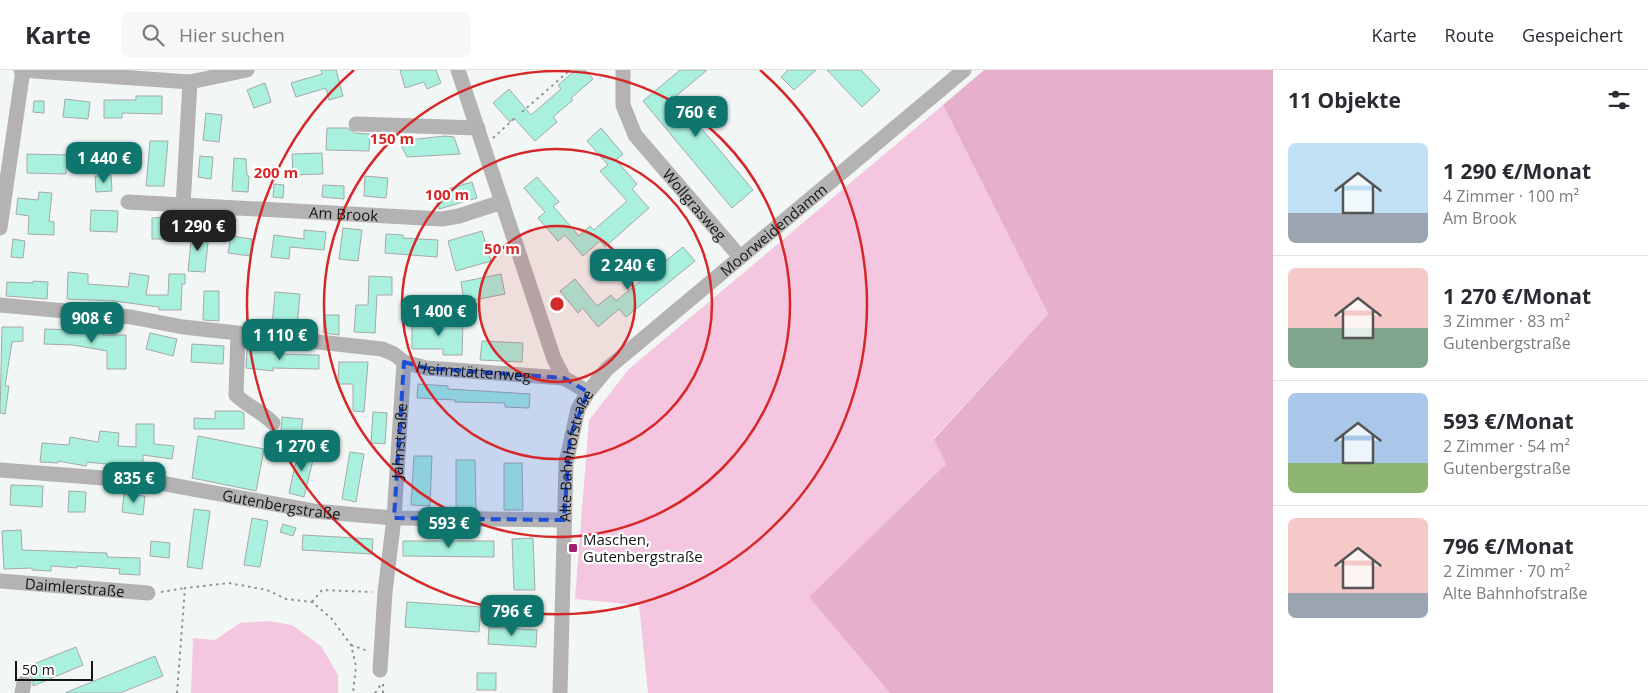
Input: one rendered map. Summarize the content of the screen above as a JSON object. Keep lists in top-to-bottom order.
{
  "streets": {
    "street": [
      "Wollgrasweg",
      "Am Brook",
      "Moorweidendamm",
      "Heimstättenweg",
      "Jahnstraße",
      "Alte Bahnhofstraße",
      "Gutenbergstraße",
      "Daimlerstraße"
    ]
  },
  "crossings": [
    ["Wollgrasweg", "Moorweidendamm"],
    ["Am Brook", "Alte Bahnhofstraße"],
    ["Moorweidendamm", "Alte Bahnhofstraße"],
    ["Heimstättenweg", "Jahnstraße"],
    ["Heimstättenweg", "Alte Bahnhofstraße"],
    ["Jahnstraße", "Gutenbergstraße"],
    ["Alte Bahnhofstraße", "Gutenbergstraße"]
  ],
  "places": {
    "transit": ["Maschen, Gutenbergstraße"]
  },
  "scale_bar": "50 m",
  "page": {
    "header": "Karte",
    "search": "Hier suchen",
    "nav": ["Karte", "Route", "Gespeichert"],
    "heading": "11 Objekte",
    "price": [
      "760 €",
      "1 440 €",
      "1 290 €",
      "2 240 €",
      "1 400 €",
      "908 €",
      "1 110 €",
      "1 270 €",
      "835 €",
      "593 €",
      "796 €"
    ],
    "list": [
      {
        "name": "1 290 €/Monat",
        "note": "4 Zimmer · 100 m² · Am Brook"
      },
      {
        "name": "1 270 €/Monat",
        "note": "3 Zimmer · 83 m² · Gutenbergstraße"
      },
      {
        "name": "593 €/Monat",
        "note": "2 Zimmer · 54 m² · Gutenbergstraße"
      },
      {
        "name": "796 €/Monat",
        "note": "2 Zimmer · 70 m² · Alte Bahnhofstraße"
      }
    ],
    "scale": "50 m"
  },
  "rings": [
    "150 m",
    "200 m",
    "100 m",
    "50 m"
  ]
}
